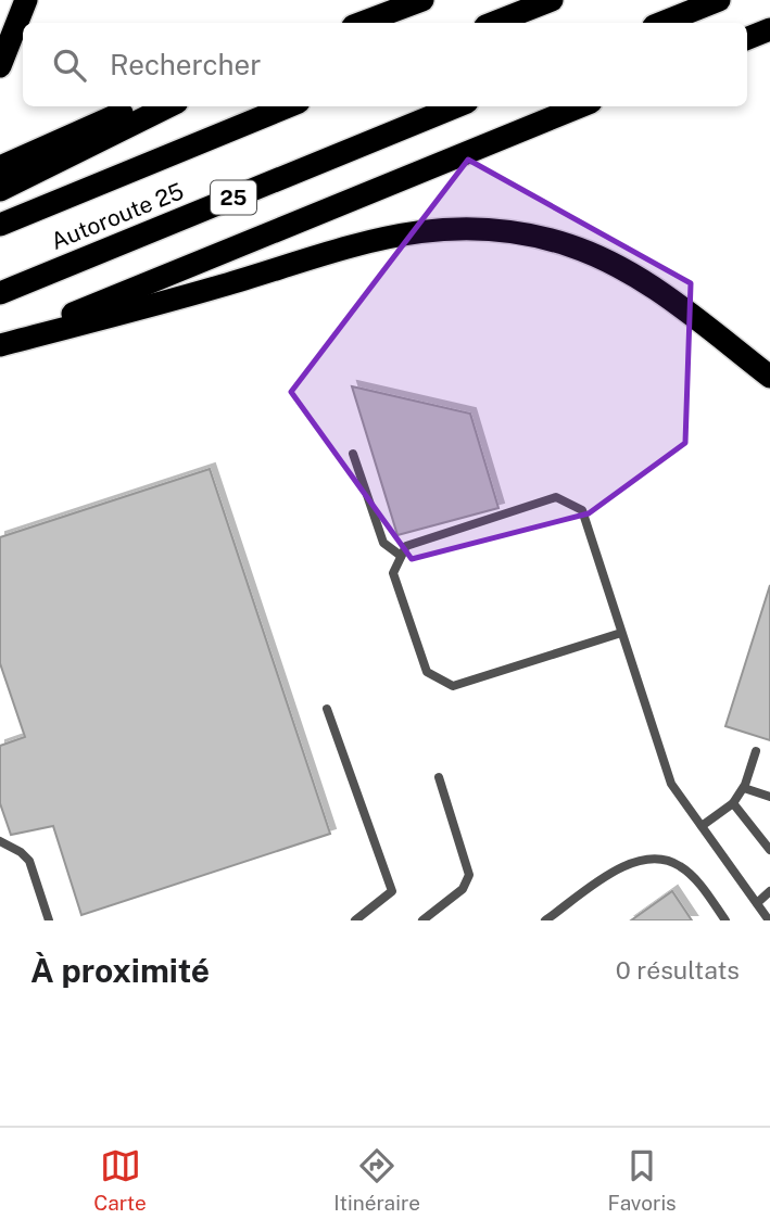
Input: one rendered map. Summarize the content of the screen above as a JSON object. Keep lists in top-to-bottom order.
{
  "streets": {
    "highway": ["25", "Autoroute 25"]
  },
  "page": {
    "search": "Rechercher",
    "heading": ["À proximité", "0 résultats"],
    "nav": ["Carte", "Itinéraire", "Favoris"]
  }
}
